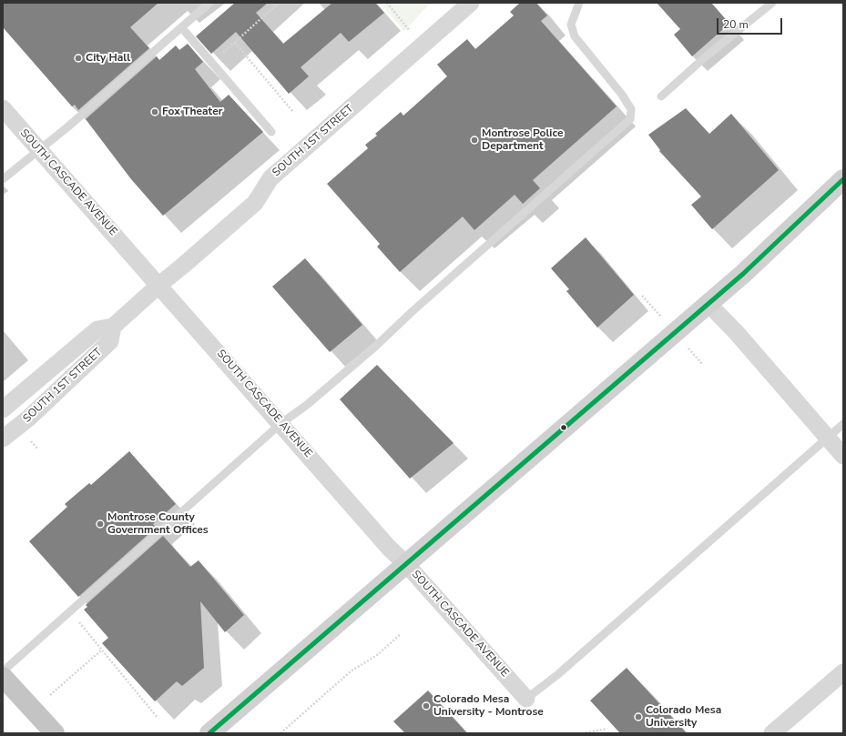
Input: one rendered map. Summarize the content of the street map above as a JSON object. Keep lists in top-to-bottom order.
{
  "streets": {
    "street": ["SOUTH 1ST STREET", "SOUTH CASCADE AVENUE"]
  },
  "crossings": [
    ["SOUTH 1ST STREET", "SOUTH CASCADE AVENUE"]
  ],
  "places": [
    "City Hall",
    "Fox Theater",
    "Montrose Police Department",
    "Montrose County Government Offices",
    "Colorado Mesa University - Montrose",
    "Colorado Mesa University"
  ],
  "scale_bar": "20 m"
}
